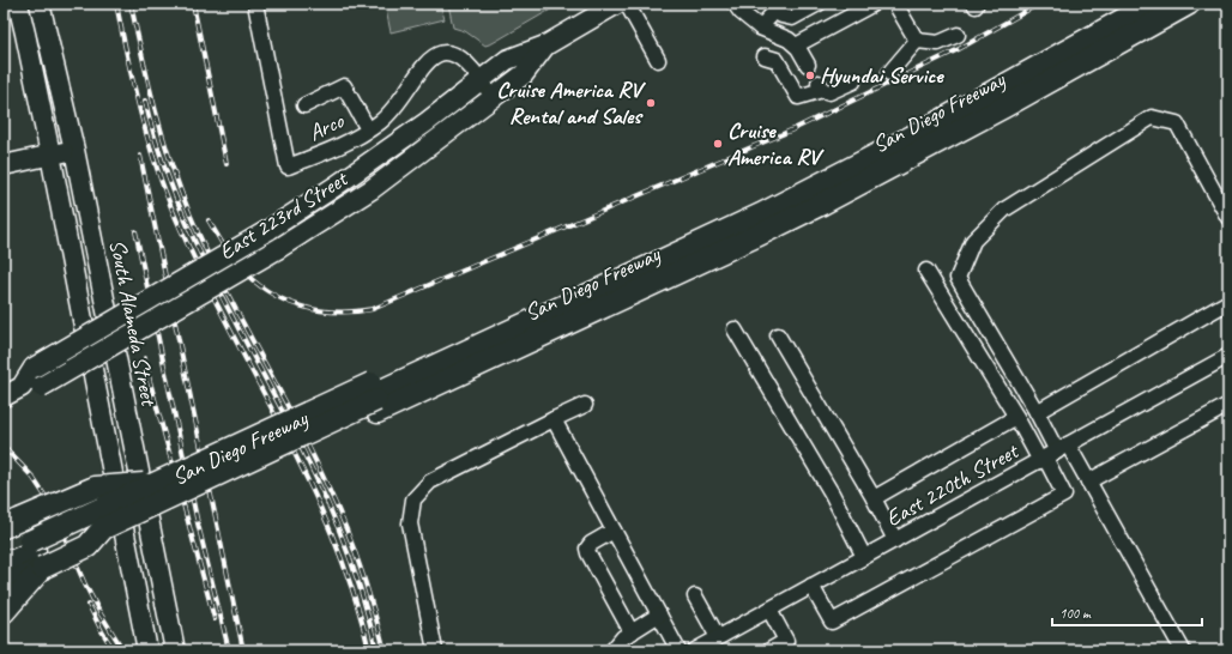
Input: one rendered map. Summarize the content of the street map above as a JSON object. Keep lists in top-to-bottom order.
{
  "streets": {
    "highway": ["San Diego Freeway"],
    "main road": ["East 223rd Street", "South Alameda Street"],
    "street": ["Arco", "East 220th Street"]
  },
  "crossings": [
    ["Arco", "East 223rd Street"]
  ],
  "places": ["Hyundai Service", "Cruise America RV Rental and Sales", "Cruise America RV"],
  "scale_bar": "100 m"
}
